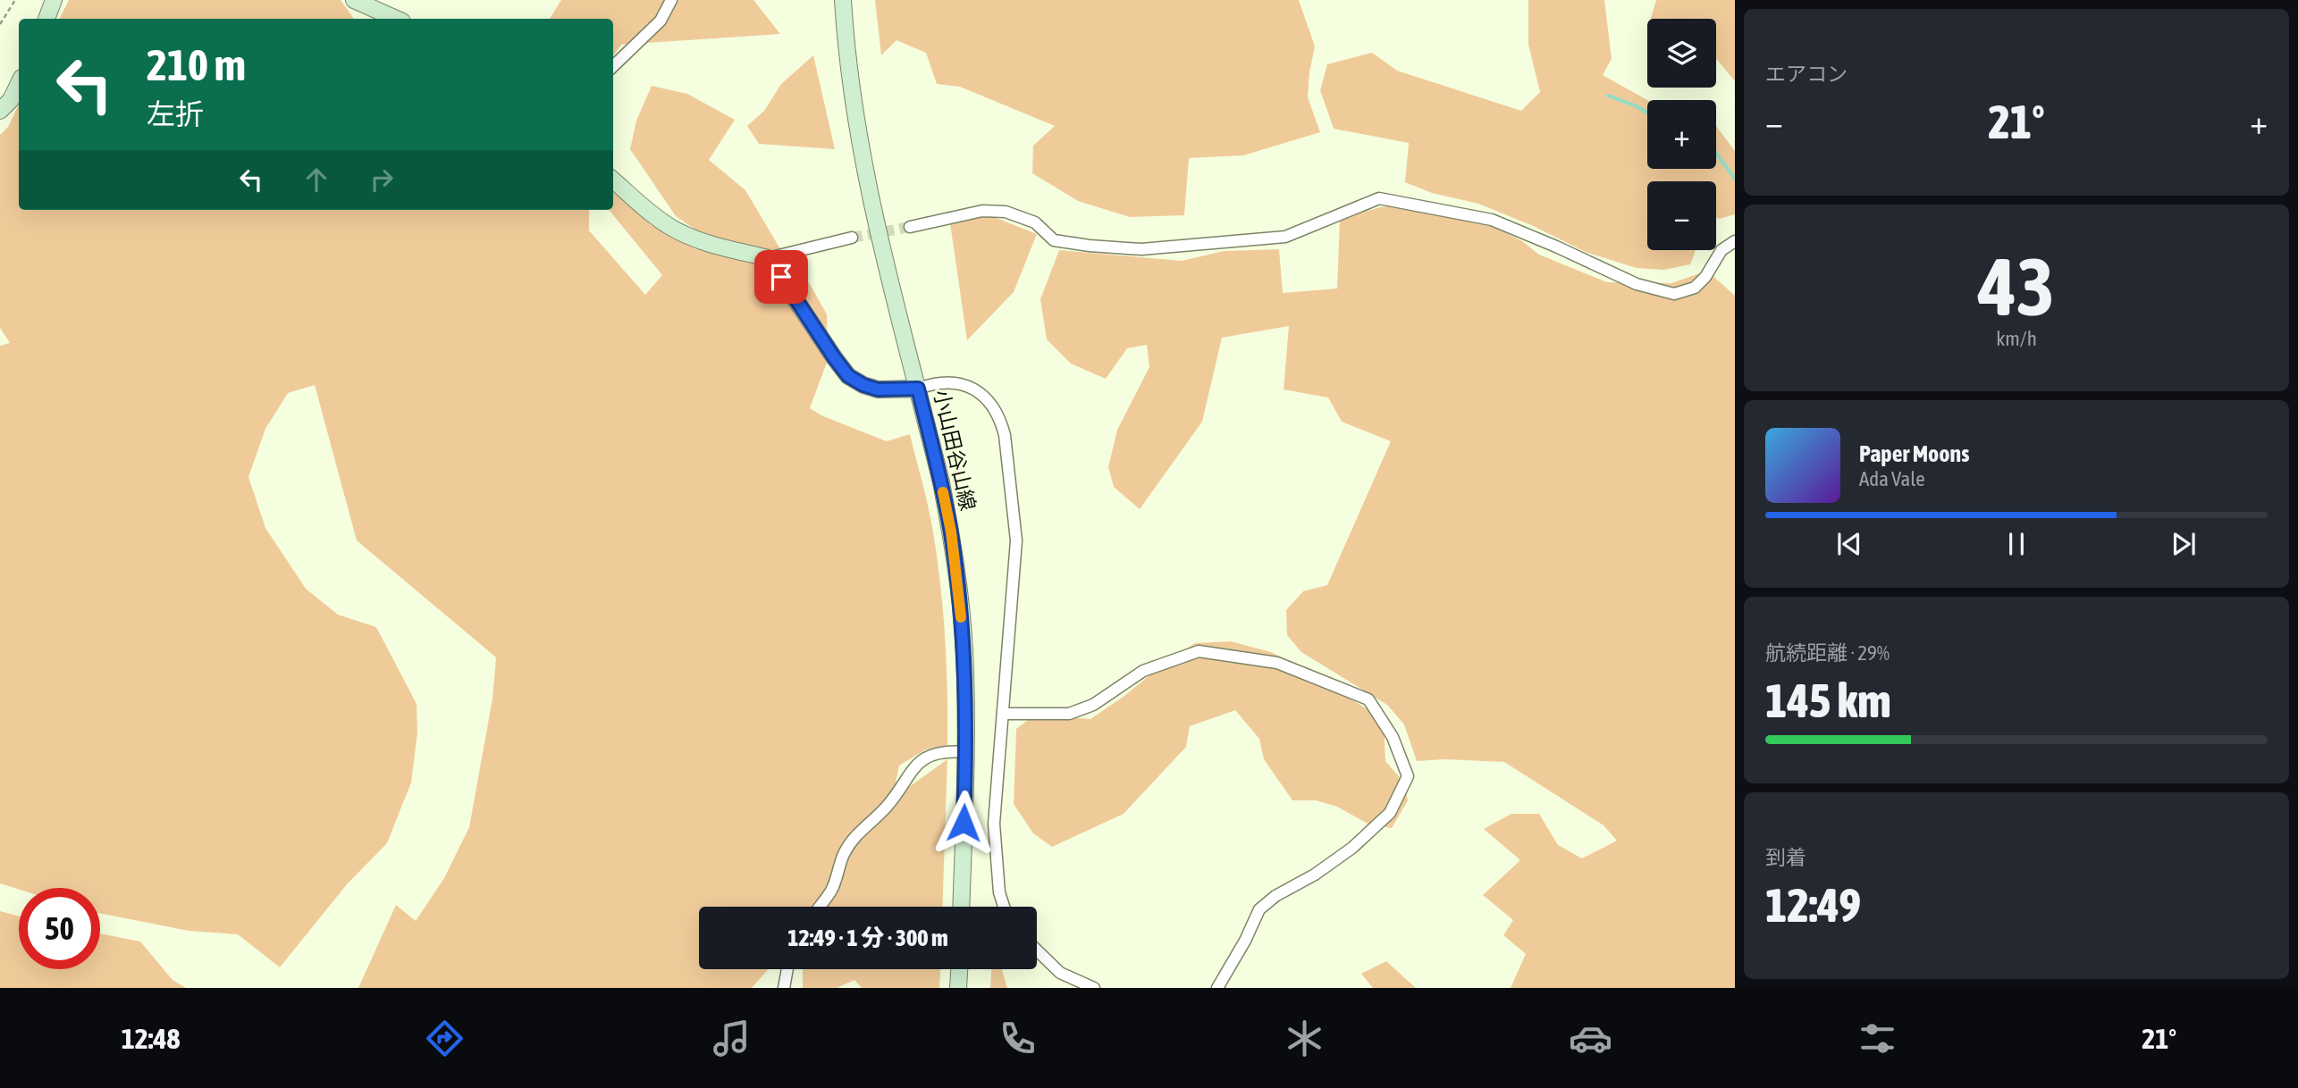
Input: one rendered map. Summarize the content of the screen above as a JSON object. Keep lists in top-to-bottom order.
{
  "streets": {
    "main road": ["小山田谷山線"]
  },
  "page": {
    "tile": [
      "エアコン",
      ["43", "km/h"],
      ["航続距離 · 29%", "145 km"],
      ["到着", "12:49"]
    ],
    "map_buttons": ["+", "−"],
    "turn": ["210 m", "左折"],
    "heat": ["−", "21°", "+"],
    "song": ["Paper Moons", "Ada Vale"],
    "limit": "50",
    "trip": "12:49 · 1 分 · 300 m",
    "tabs": ["12:48", "21°"]
  }
}
